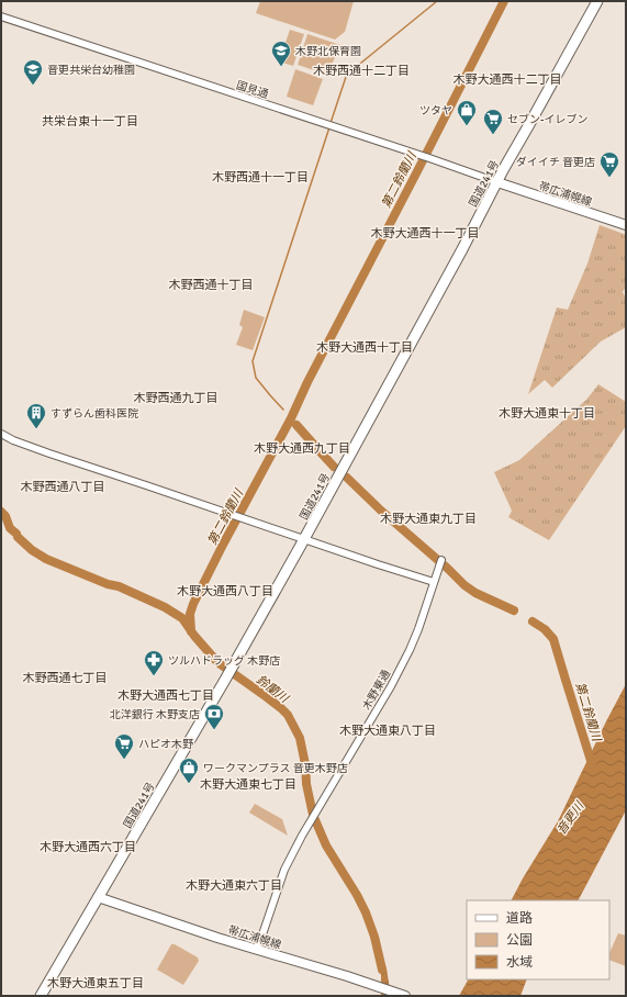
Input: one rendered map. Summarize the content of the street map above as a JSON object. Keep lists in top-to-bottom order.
{
  "streets": {
    "highway": ["国道241号"],
    "main road": ["帯広浦幌線"],
    "street": ["国見通", "木野東通"]
  },
  "crossings": [
    ["国見通", "国道241号"],
    ["国見通", "帯広浦幌線"],
    ["国道241号", "帯広浦幌線"],
    ["帯広浦幌線", "木野東通"]
  ],
  "districts": [
    "木野西通十二丁目",
    "木野大通西十二丁目",
    "共栄台東十一丁目",
    "木野西通十一丁目",
    "木野大通西十一丁目",
    "木野西通十丁目",
    "木野大通西十丁目",
    "木野西通九丁目",
    "木野大通東十丁目",
    "木野大通西九丁目",
    "木野西通八丁目",
    "木野大通東九丁目",
    "木野大通西八丁目",
    "木野西通七丁目",
    "木野大通西七丁目",
    "木野大通東八丁目",
    "木野大通東七丁目",
    "木野大通西六丁目",
    "木野大通東六丁目",
    "木野大通東五丁目"
  ],
  "water": ["第二鈴蘭川", "鈴蘭川", "音更川"],
  "places": {
    "school or university": ["木野北保育園", "音更共栄台幼稚園"],
    "shop": ["ツタヤ", "ワークマンプラス 音更木野店"],
    "supermarket": ["セブン-イレブン", "ダイイチ 音更店", "ハピオ木野"],
    "building": ["すずらん歯科医院"],
    "pharmacy": ["ツルハドラッグ 木野店"],
    "bank": ["北洋銀行 木野支店"]
  },
  "legend": ["道路", "公園", "水域"]
}
